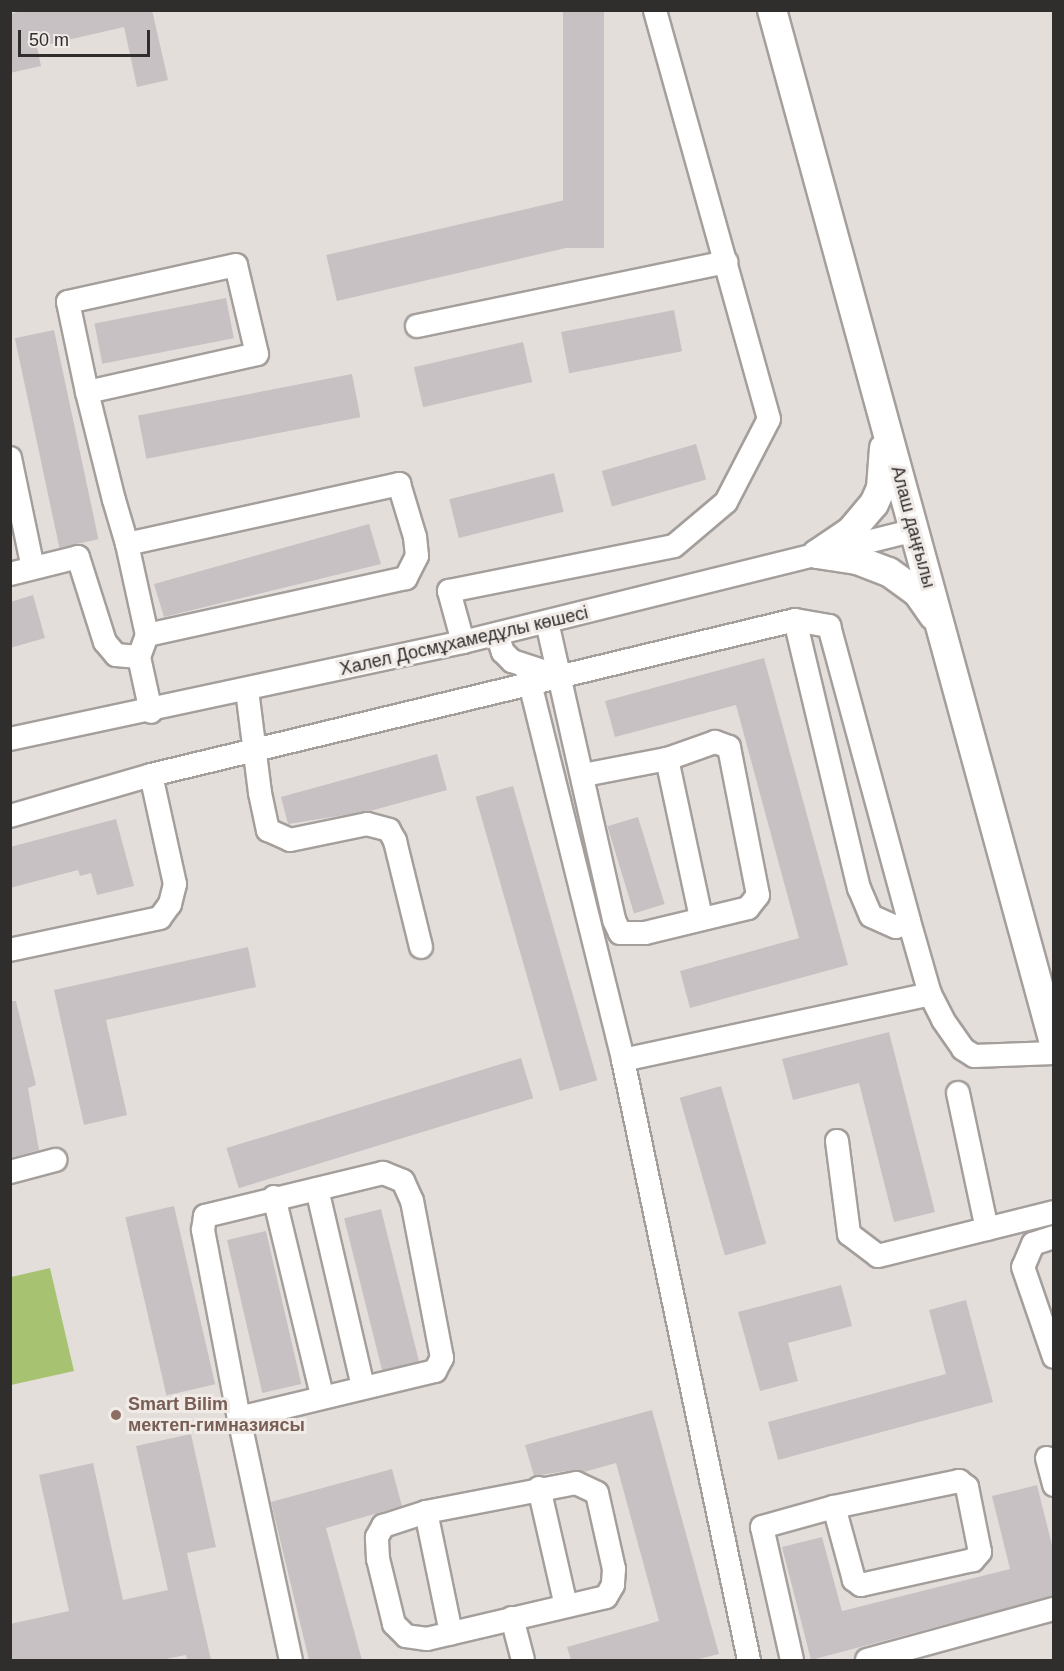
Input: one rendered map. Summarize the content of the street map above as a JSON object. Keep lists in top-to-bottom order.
{
  "streets": {
    "main road": ["Алаш даңғылы"],
    "street": ["Халел Досмұхамедұлы көшесі"]
  },
  "crossings": [
    ["Алаш даңғылы", "Халел Досмұхамедұлы көшесі"]
  ],
  "places": ["Smart Bilim мектеп-гимназиясы"],
  "scale_bar": "50 m"
}
